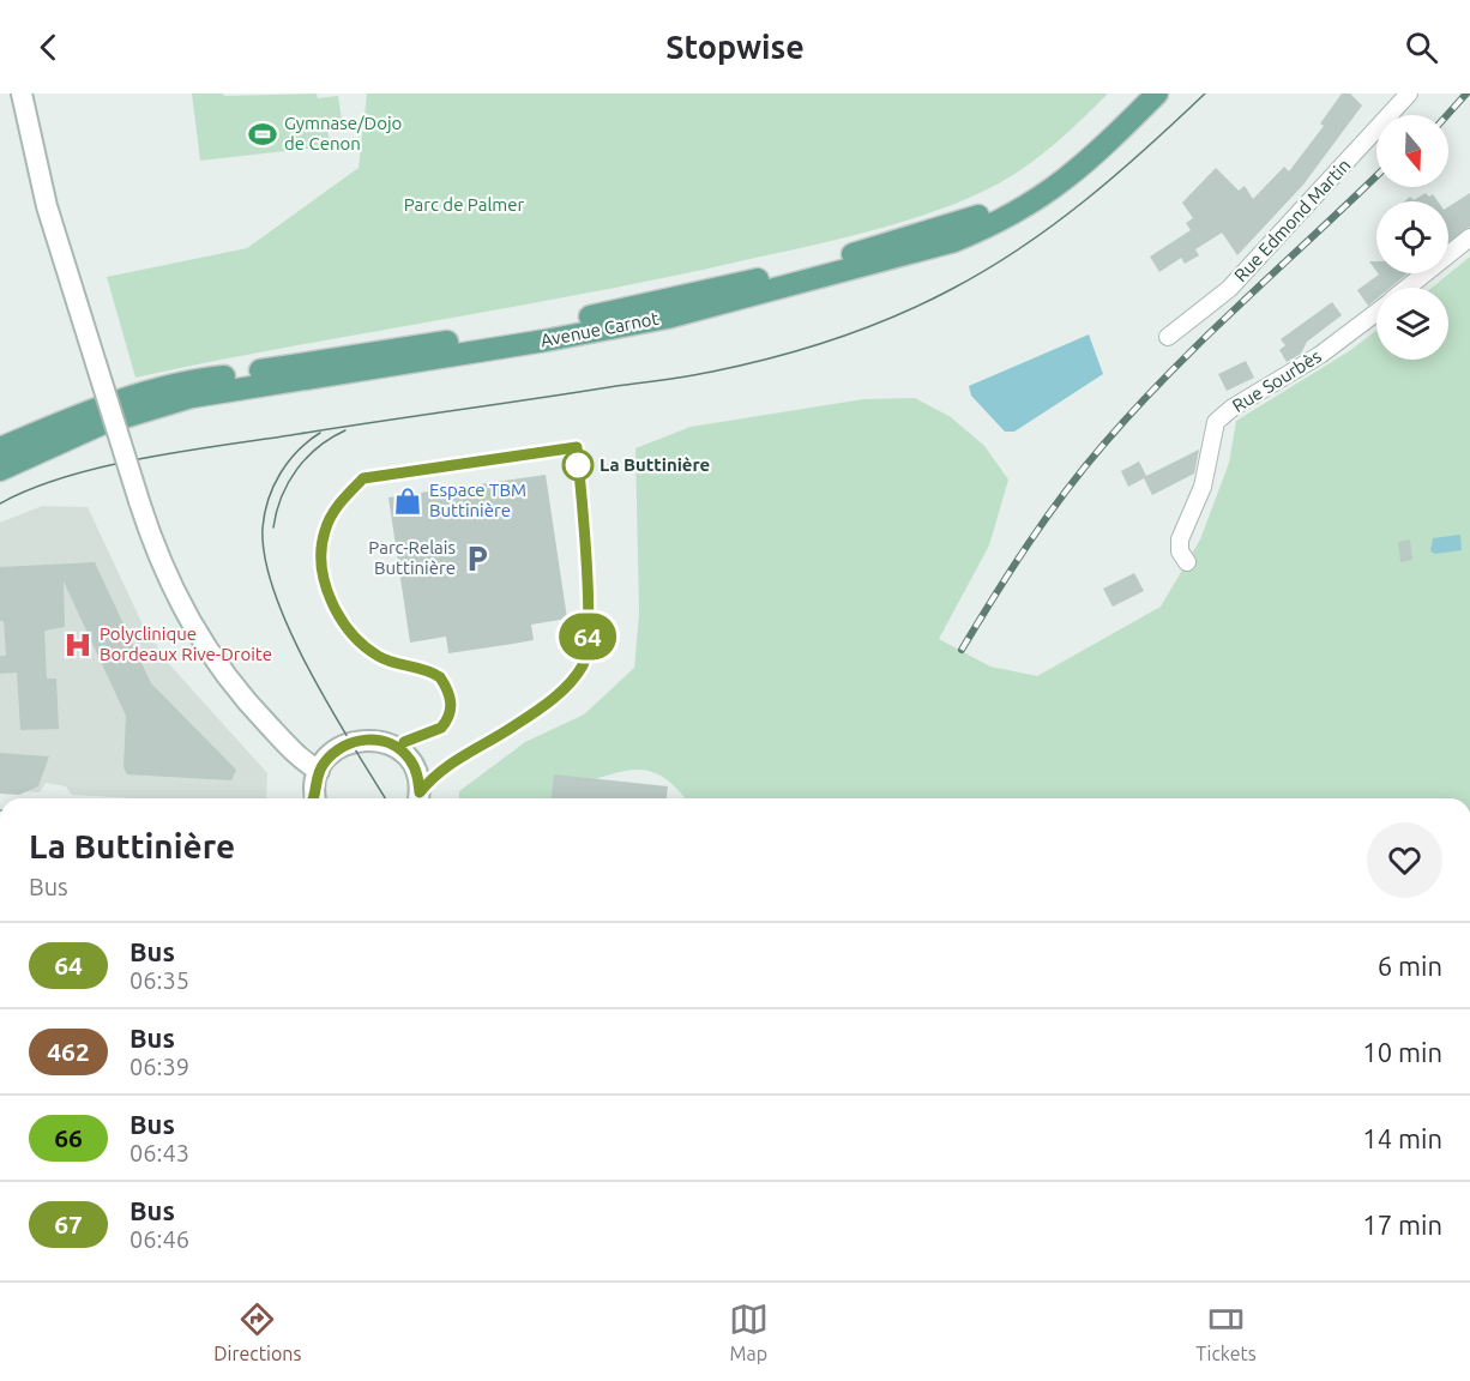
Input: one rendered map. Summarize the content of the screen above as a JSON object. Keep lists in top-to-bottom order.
{
  "streets": {
    "main road": ["Avenue Carnot"],
    "street": ["Rue Edmond Martin", "Rue Sourbès"]
  },
  "parks": ["Parc de Palmer"],
  "places": {
    "sports": ["Gymnase/Dojo de Cenon"],
    "other": ["La Buttinière"],
    "shop": ["Espace TBM Buttinière"],
    "parking": ["Parc-Relais Buttinière"],
    "hospital": ["Polyclinique Bordeaux Rive-Droite"]
  },
  "lines": ["bus line 64"],
  "north": "bottom",
  "page": {
    "header": "Stopwise",
    "on_map": "64",
    "heading": ["La Buttinière", "Bus"],
    "list": [
      {
        "mark": "64",
        "name": "Bus",
        "note": "06:35",
        "value": "6 min"
      },
      {
        "mark": "462",
        "name": "Bus",
        "note": "06:39",
        "value": "10 min"
      },
      {
        "mark": "66",
        "name": "Bus",
        "note": "06:43",
        "value": "14 min"
      },
      {
        "mark": "67",
        "name": "Bus",
        "note": "06:46",
        "value": "17 min"
      }
    ],
    "tabs": ["Directions", "Map", "Tickets"]
  }
}
